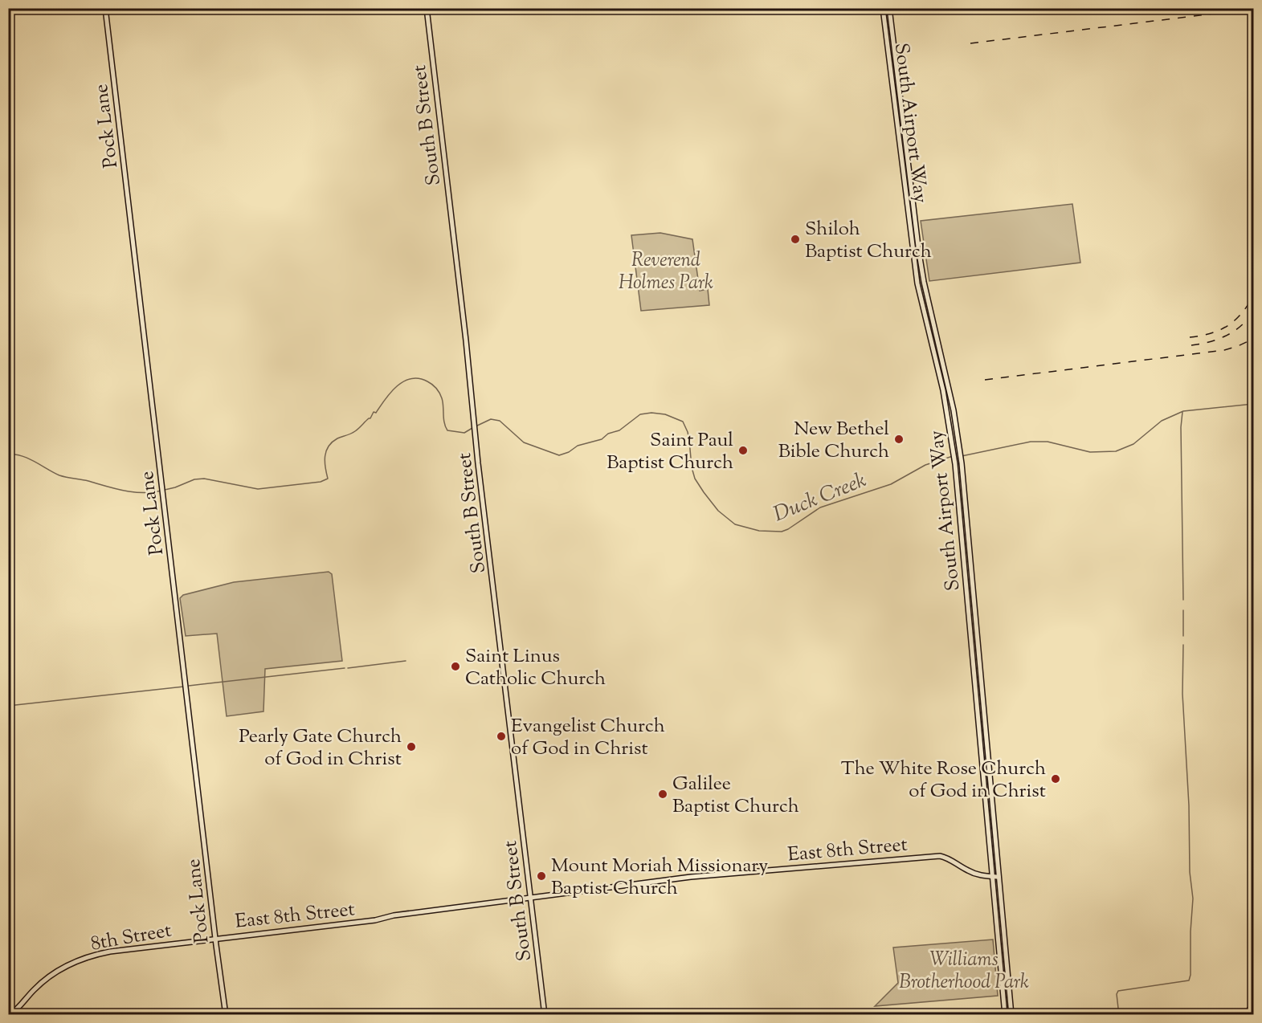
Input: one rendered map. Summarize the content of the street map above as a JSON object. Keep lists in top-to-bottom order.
{
  "streets": {
    "street": [
      "South Airport Way",
      "South B Street",
      "Pock Lane",
      "East 8th Street",
      "8th Street"
    ]
  },
  "crossings": [
    ["South Airport Way", "East 8th Street"],
    ["South B Street", "East 8th Street"],
    ["Pock Lane", "East 8th Street"],
    ["Pock Lane", "8th Street"],
    ["East 8th Street", "8th Street"]
  ],
  "water": ["Duck Creek"],
  "parks": ["Reverend Holmes Park", "Williams Brotherhood Park"],
  "places": [
    "Shiloh Baptist Church",
    "New Bethel Bible Church",
    "Saint Paul Baptist Church",
    "Saint Linus Catholic Church",
    "Evangelist Church of God in Christ",
    "Pearly Gate Church of God in Christ",
    "The White Rose Church of God in Christ",
    "Galilee Baptist Church",
    "Mount Moriah Missionary Baptist Church"
  ]
}
